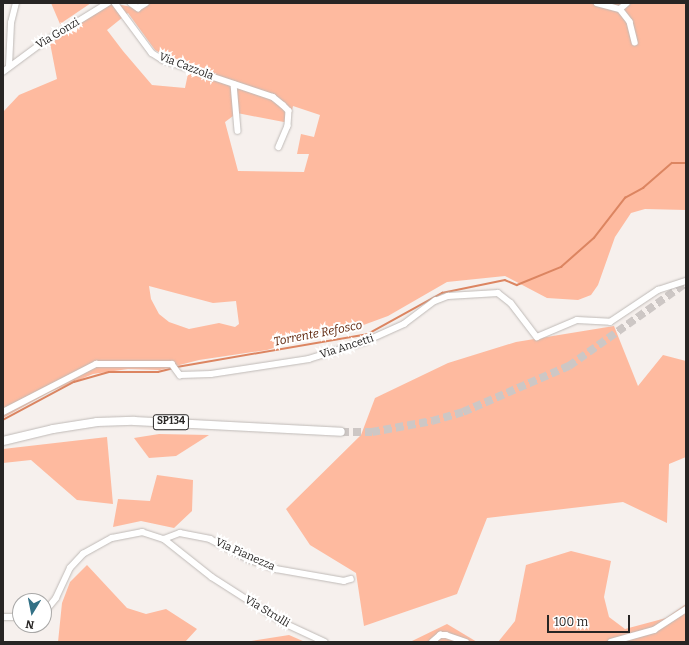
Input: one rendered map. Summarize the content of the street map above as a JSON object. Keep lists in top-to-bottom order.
{
  "streets": {
    "highway": ["SP134"],
    "street": [
      "Via Gonzi",
      "Via Cazzola",
      "Via Ancetti",
      "Via Pianezza",
      "Via Strulli"
    ]
  },
  "crossings": [
    ["Via Pianezza", "Via Strulli"]
  ],
  "water": ["Torrente Refosco"],
  "scale_bar": "100 m",
  "north": "bottom"
}
